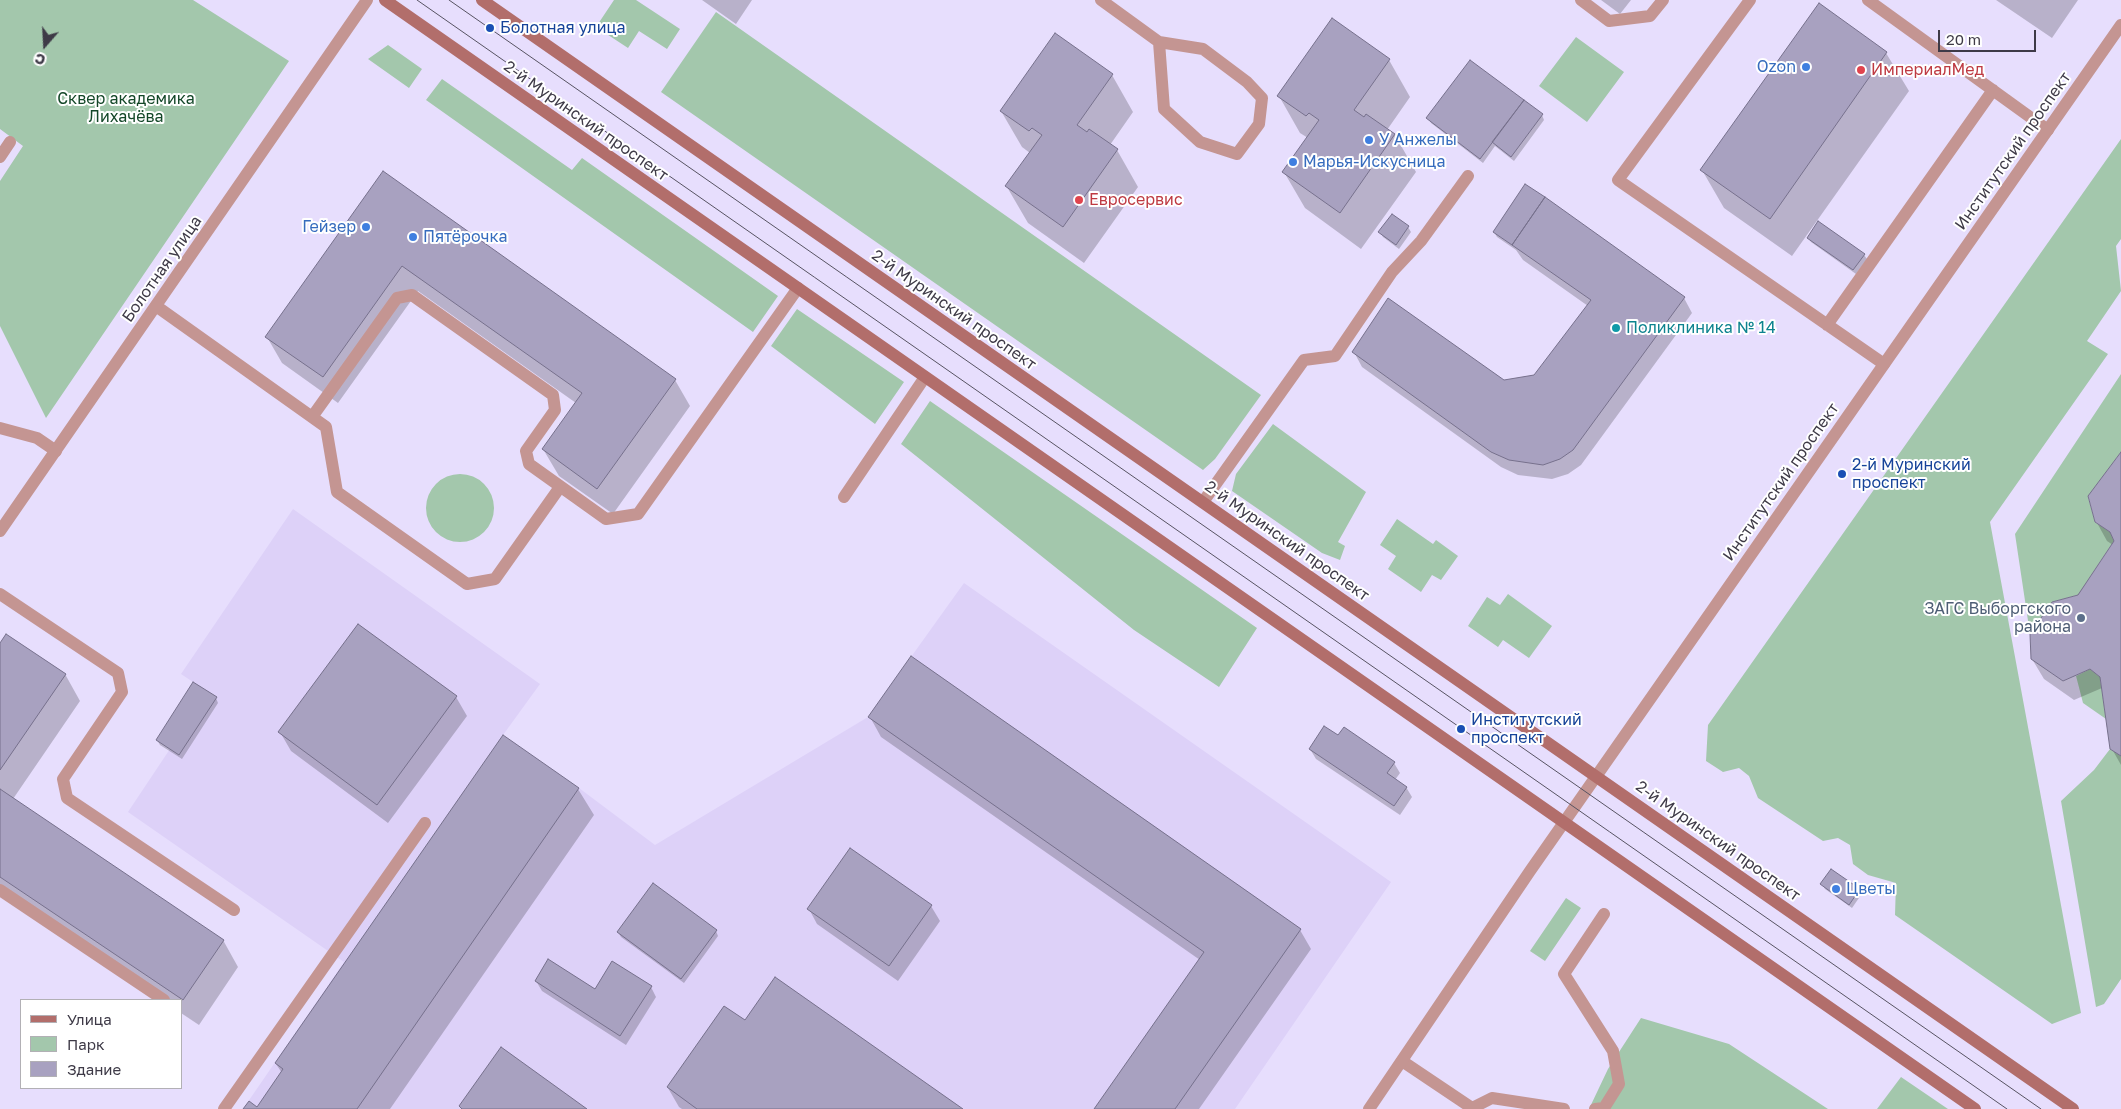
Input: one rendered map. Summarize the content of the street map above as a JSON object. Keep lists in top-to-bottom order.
{
  "streets": {
    "main road": ["2-й Муринский проспект"],
    "street": ["Институтский проспект", "Болотная улица"]
  },
  "crossings": [
    ["2-й Муринский проспект", "Институтский проспект"]
  ],
  "parks": ["Сквер академика Лихачёва"],
  "places": [
    "Болотная улица",
    "Ozon",
    "ИмпериалМед",
    "У Анжелы",
    "Марья-Искусница",
    "Евросервис",
    "Гейзер",
    "Пятёрочка",
    "Поликлиника № 14",
    "2-й Муринский проспект",
    "ЗАГС Выборгского района",
    "Институтский проспект",
    "Цветы"
  ],
  "legend": ["Улица", "Парк", "Здание"],
  "scale_bar": "20 m",
  "north": "bottom"
}
